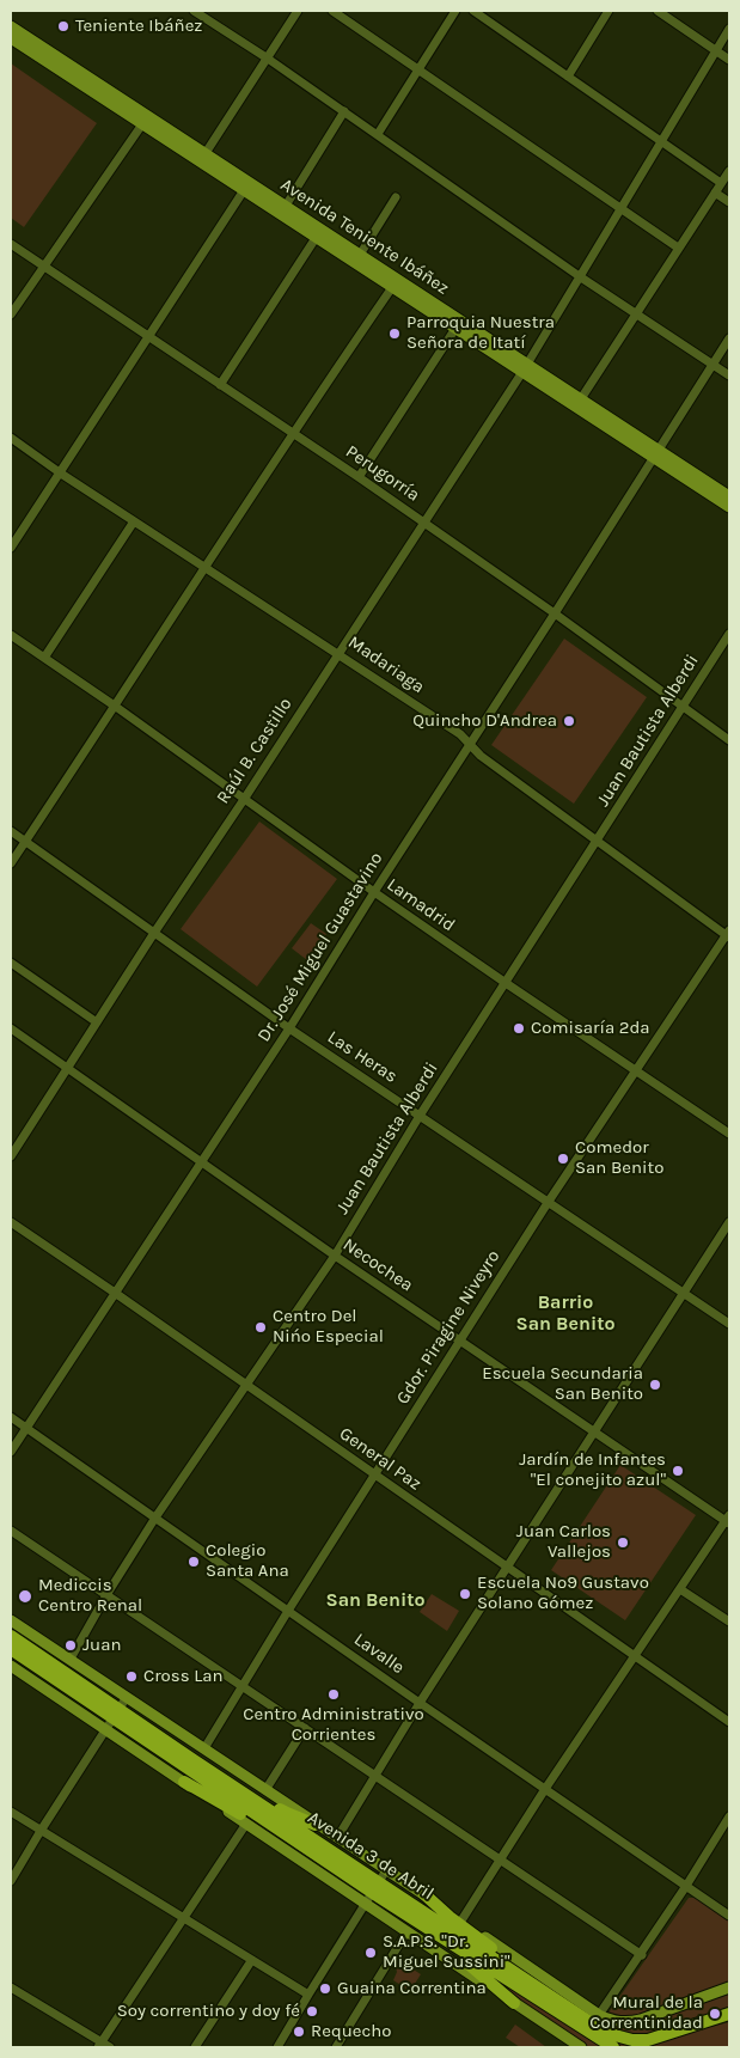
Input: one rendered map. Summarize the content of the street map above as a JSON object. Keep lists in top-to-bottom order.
{
  "streets": {
    "highway": ["Avenida 3 de Abril"],
    "main road": ["Avenida Teniente Ibáñez"],
    "street": [
      "Perugorría",
      "Madariaga",
      "Juan Bautista Alberdi",
      "Raúl B. Castillo",
      "Lamadrid",
      "Dr. José Miguel Guastavino",
      "Las Heras",
      "Necochea",
      "Gdor. Piragine Niveyro",
      "General Paz",
      "Lavalle"
    ]
  },
  "crossings": [
    ["Avenida Teniente Ibáñez", "Raúl B. Castillo"],
    ["Avenida Teniente Ibáñez", "Dr. José Miguel Guastavino"],
    ["Perugorría", "Juan Bautista Alberdi"],
    ["Perugorría", "Raúl B. Castillo"],
    ["Perugorría", "Dr. José Miguel Guastavino"],
    ["Madariaga", "Juan Bautista Alberdi"],
    ["Madariaga", "Raúl B. Castillo"],
    ["Madariaga", "Dr. José Miguel Guastavino"],
    ["Madariaga", "Gdor. Piragine Niveyro"],
    ["Juan Bautista Alberdi", "Lamadrid"],
    ["Juan Bautista Alberdi", "Las Heras"],
    ["Juan Bautista Alberdi", "Necochea"],
    ["Juan Bautista Alberdi", "General Paz"],
    ["Juan Bautista Alberdi", "Lavalle"],
    ["Juan Bautista Alberdi", "Avenida 3 de Abril"],
    ["Raúl B. Castillo", "Lamadrid"],
    ["Raúl B. Castillo", "Las Heras"],
    ["Raúl B. Castillo", "Necochea"],
    ["Lamadrid", "Dr. José Miguel Guastavino"],
    ["Lamadrid", "Gdor. Piragine Niveyro"],
    ["Dr. José Miguel Guastavino", "Las Heras"],
    ["Dr. José Miguel Guastavino", "Necochea"],
    ["Dr. José Miguel Guastavino", "General Paz"],
    ["Dr. José Miguel Guastavino", "Lavalle"],
    ["Las Heras", "Gdor. Piragine Niveyro"],
    ["Necochea", "Gdor. Piragine Niveyro"],
    ["Gdor. Piragine Niveyro", "General Paz"],
    ["Gdor. Piragine Niveyro", "Lavalle"],
    ["Gdor. Piragine Niveyro", "Avenida 3 de Abril"]
  ],
  "districts": ["Barrio San Benito", "San Benito"],
  "places": [
    "Teniente Ibáñez",
    "Parroquia Nuestra Señora de Itatí",
    "Quincho D'Andrea",
    "Comisaría 2da",
    "Comedor San Benito",
    "Centro Del Nińo Especial",
    "Escuela Secundaria San Benito",
    "Jardín de Infantes \"El conejito azul\"",
    "Juan Carlos Vallejos",
    "Colegio Santa Ana",
    "Escuela Nº9 Gustavo Solano Gómez",
    "Mediccis Centro Renal",
    "Juan",
    "Cross Lan",
    "Centro Administrativo Corrientes",
    "S.A.P.S. \"Dr. Miguel Sussini\"",
    "Guaina Correntina",
    "Soy correntino y doy fé",
    "Mural de la Correntinidad",
    "Requecho"
  ]
}
